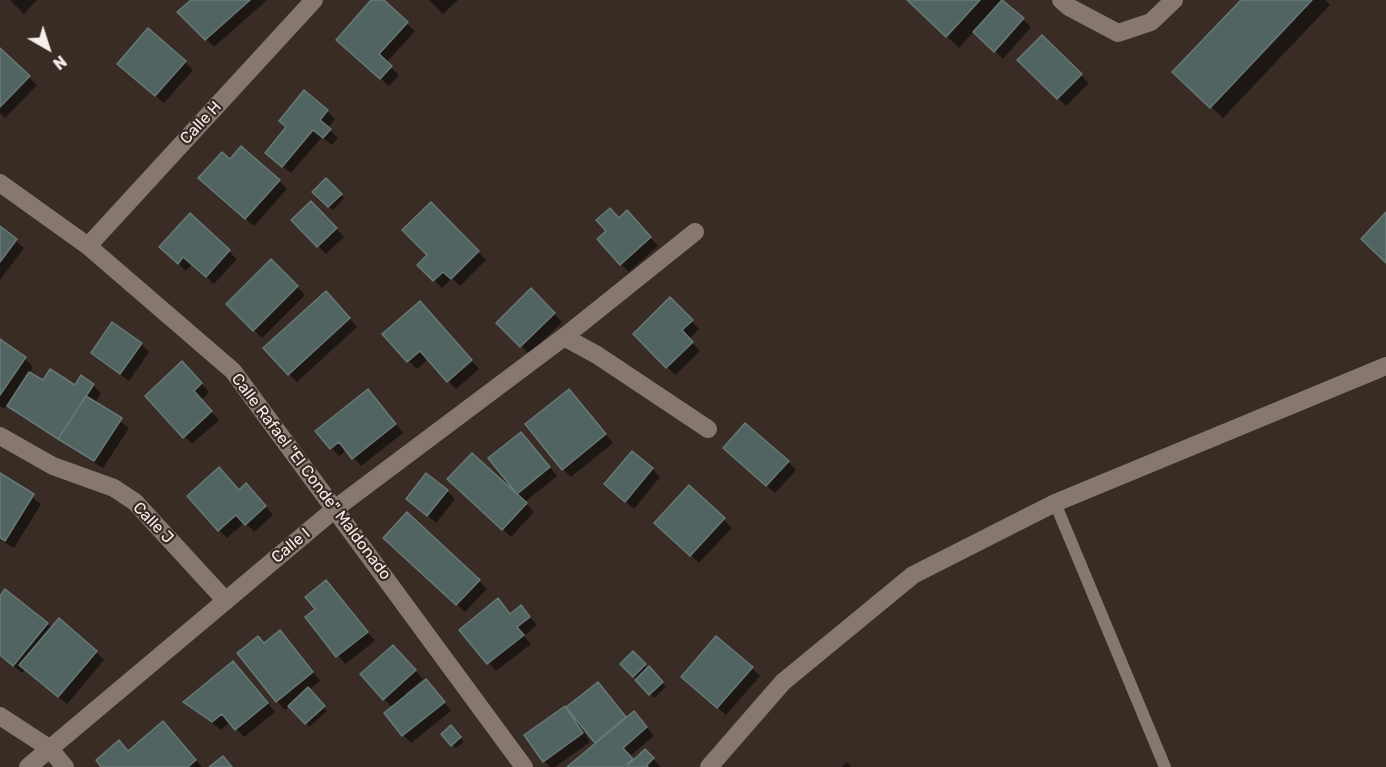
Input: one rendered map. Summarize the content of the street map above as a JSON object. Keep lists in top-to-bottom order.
{
  "streets": {
    "street": [
      "Calle H",
      "Calle Rafael \"El Conde\" Maldonado",
      "Calle J",
      "Calle I"
    ]
  },
  "crossings": [
    ["Calle H", "Calle Rafael \"El Conde\" Maldonado"],
    ["Calle Rafael \"El Conde\" Maldonado", "Calle I"],
    ["Calle J", "Calle I"]
  ],
  "north": "bottom right"
}
